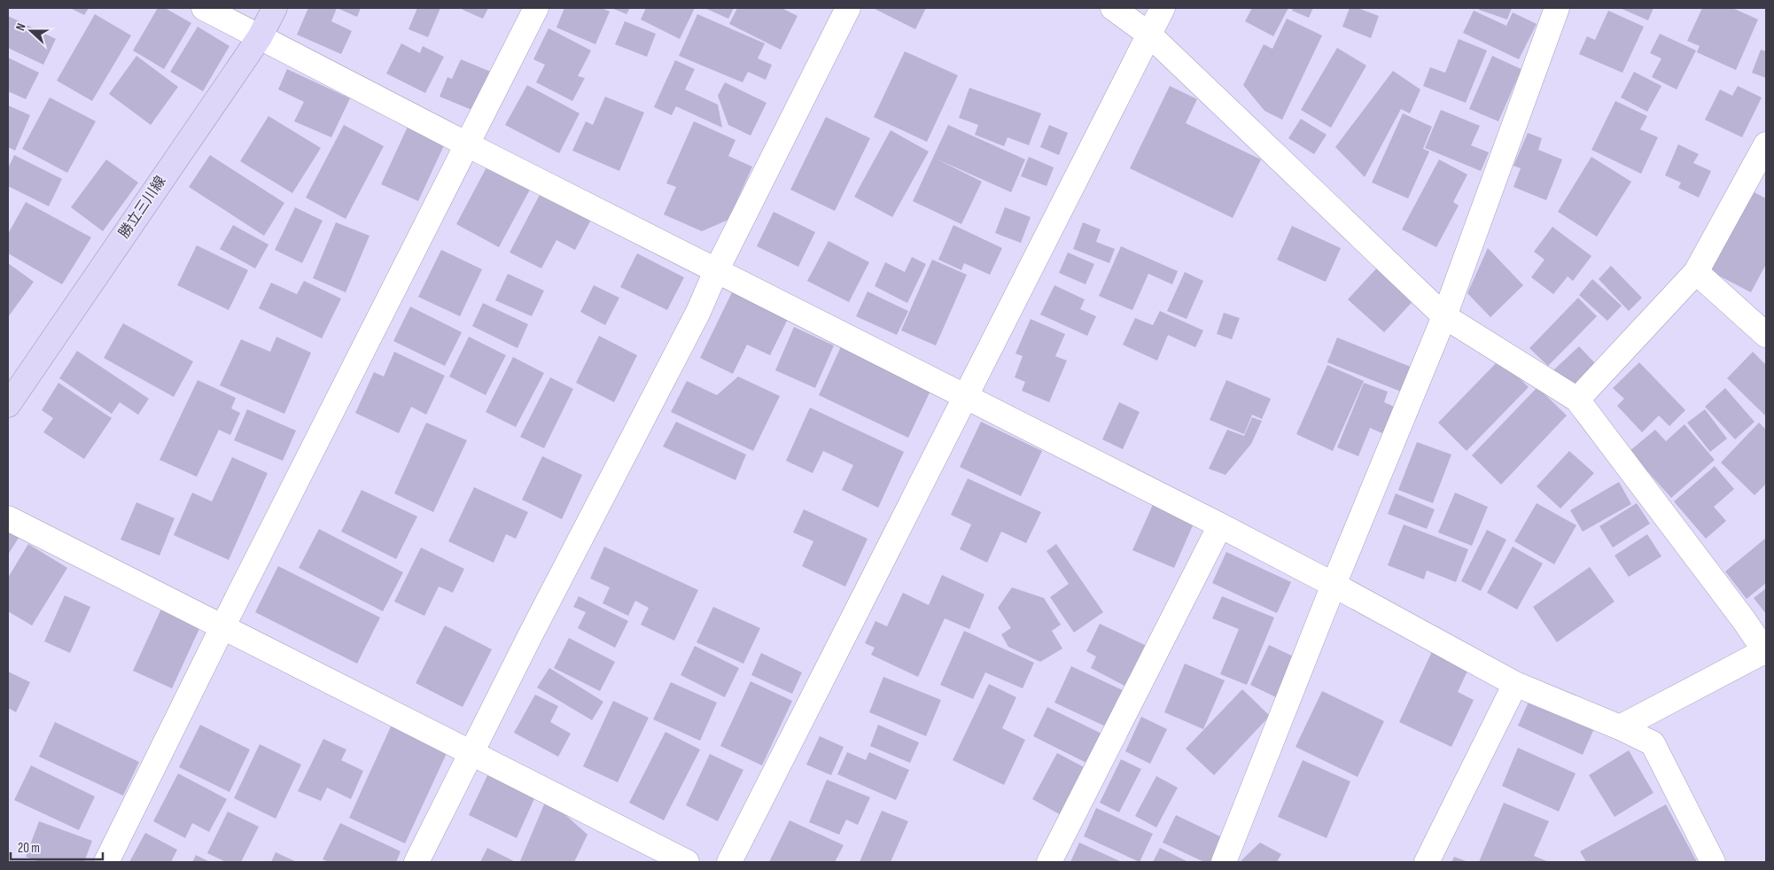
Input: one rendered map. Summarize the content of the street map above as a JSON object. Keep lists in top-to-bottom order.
{
  "streets": {
    "main road": ["勝立三川線"]
  },
  "scale_bar": "20 m",
  "north": "left"
}
